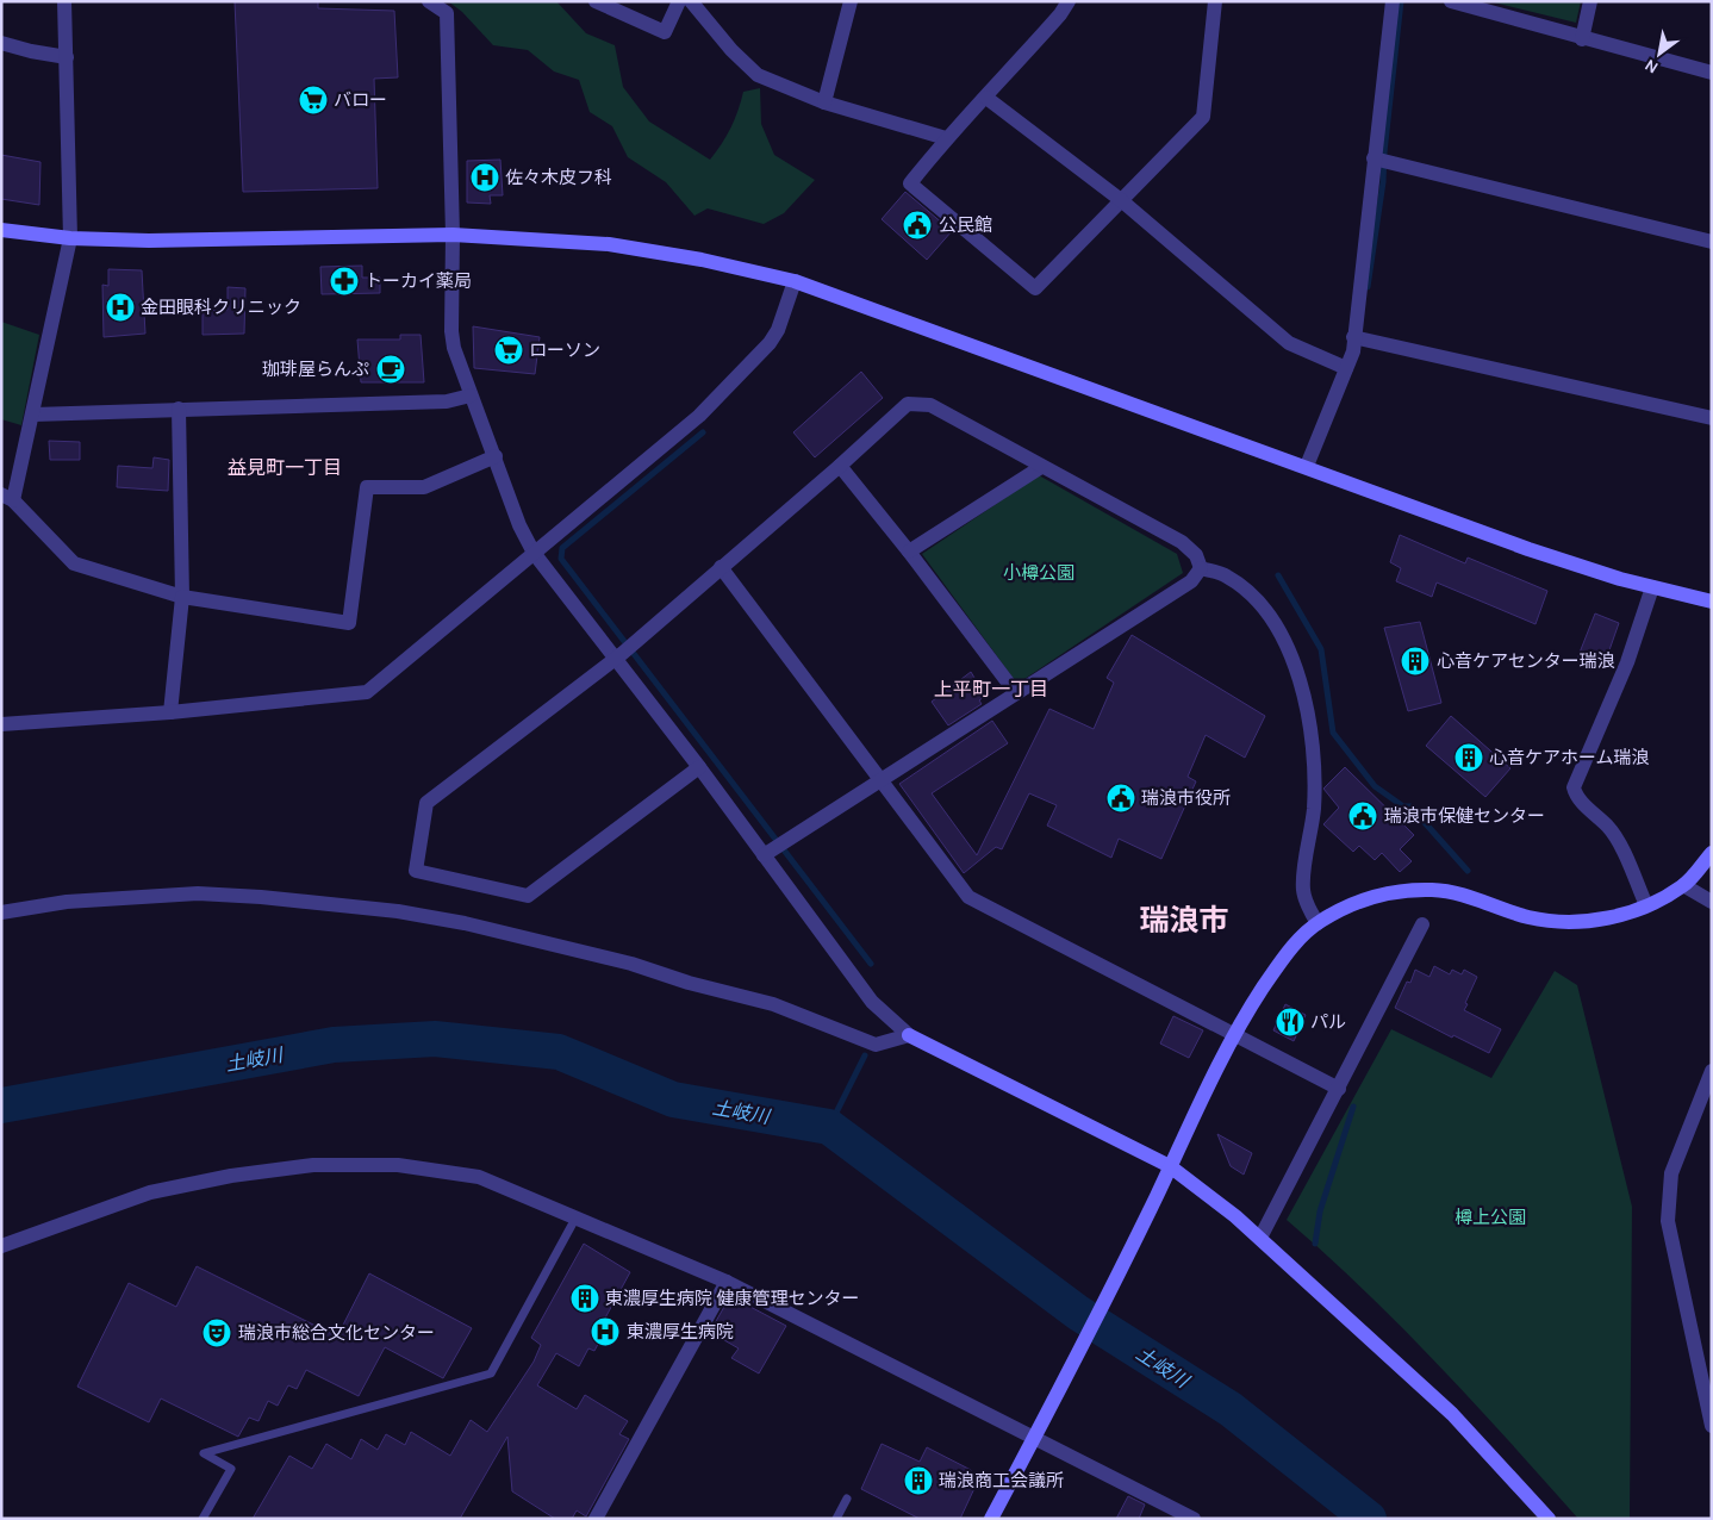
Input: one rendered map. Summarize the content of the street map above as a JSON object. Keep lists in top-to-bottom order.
{
  "districts": ["益見町一丁目", "上平町一丁目", "瑞浪市"],
  "water": ["土岐川"],
  "parks": ["小樽公園", "樽上公園"],
  "places": {
    "supermarket": ["バロー", "ローソン"],
    "hospital": ["佐々木皮フ科", "金田眼科クリニック", "東濃厚生病院"],
    "public building": ["公民館", "瑞浪市役所", "瑞浪市保健センター"],
    "pharmacy": ["トーカイ薬局"],
    "cafe": ["珈琲屋らんぷ"],
    "building": [
      "心音ケアセンター瑞浪",
      "心音ケアホーム瑞浪",
      "東濃厚生病院 健康管理センター",
      "瑞浪商工会議所"
    ],
    "restaurant": ["パル"],
    "theatre": ["瑞浪市総合文化センター"]
  },
  "north": "bottom left"
}
